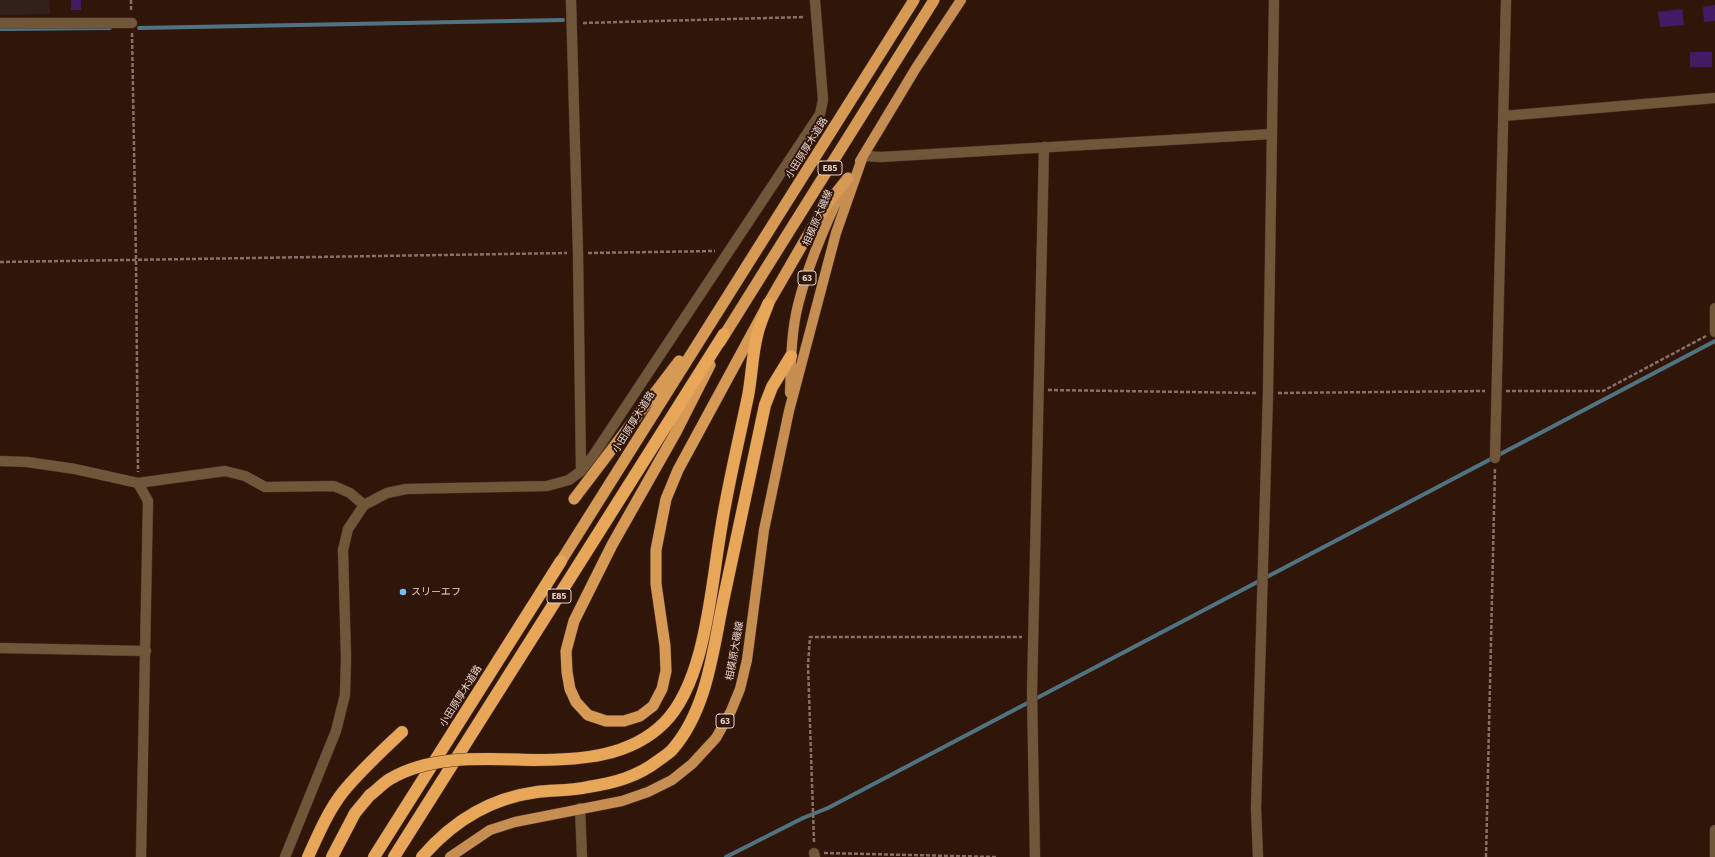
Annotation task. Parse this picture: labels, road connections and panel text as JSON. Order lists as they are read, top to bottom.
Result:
{
  "streets": {
    "highway": ["小田原厚木道路", "E85"],
    "main road": ["相模原大磯線", "63"]
  },
  "crossings": [
    ["相模原大磯線", "63"]
  ],
  "places": ["スリーエフ"]
}
